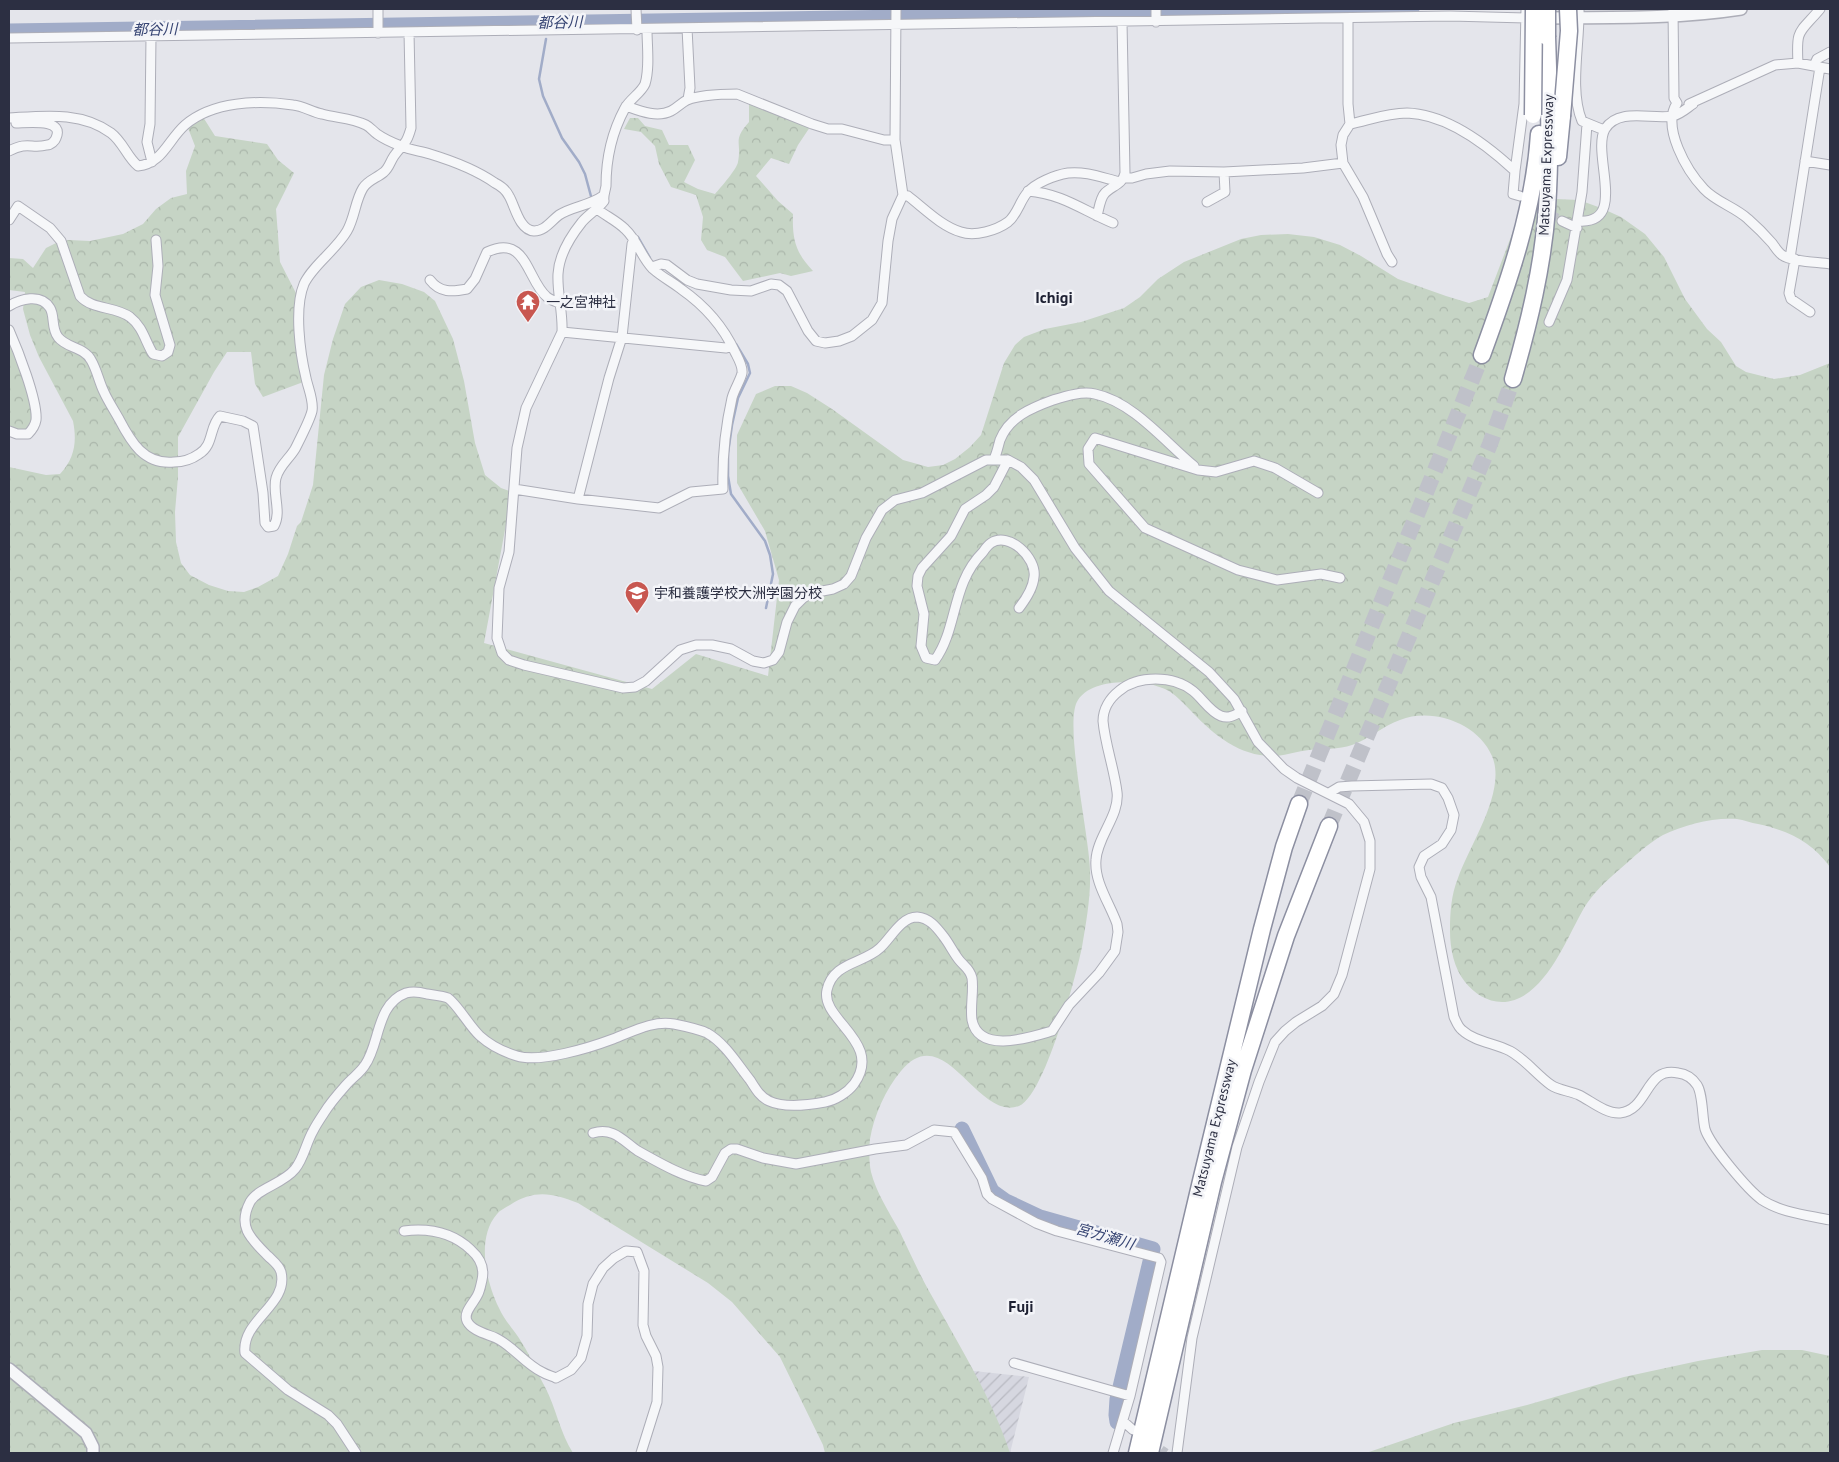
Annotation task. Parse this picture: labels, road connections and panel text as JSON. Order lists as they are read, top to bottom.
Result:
{
  "streets": {
    "highway": ["Matsuyama Expressway"]
  },
  "districts": ["Ichigi", "Fuji"],
  "water": ["都谷川", "宮ガ瀬川"],
  "places": {
    "temple": ["一之宮神社"],
    "school or university": ["宇和養護学校大洲学園分校"]
  }
}
